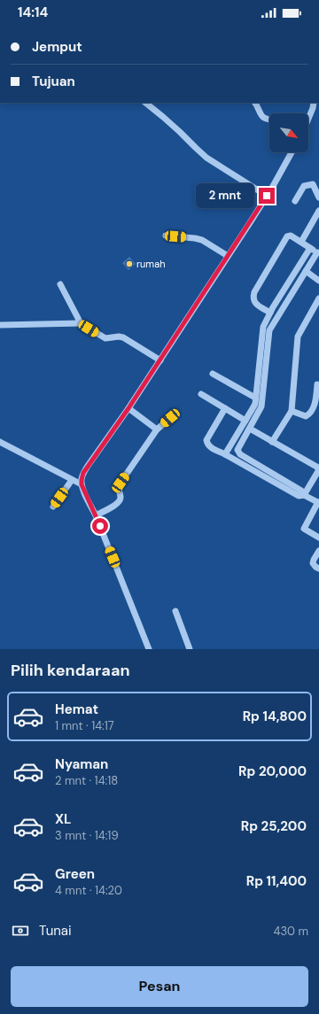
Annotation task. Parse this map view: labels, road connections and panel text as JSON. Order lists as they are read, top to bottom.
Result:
{
  "places": ["rumah"],
  "north": "bottom right",
  "page": {
    "status": "14:14",
    "banner": ["Jemput", "Tujuan"],
    "bubble": "2 mnt",
    "heading": "Pilih kendaraan",
    "list": [
      {
        "name": "Hemat",
        "note": "1 mnt · 14:17",
        "value": "Rp 14,800"
      },
      {
        "name": "Nyaman",
        "note": "2 mnt · 14:18",
        "value": "Rp 20,000"
      },
      {
        "name": "XL",
        "note": "3 mnt · 14:19",
        "value": "Rp 25,200"
      },
      {
        "name": "Green",
        "note": "4 mnt · 14:20",
        "value": "Rp 11,400"
      }
    ],
    "pay": ["Tunai", "430 m"],
    "buttons": "Pesan"
  }
}
